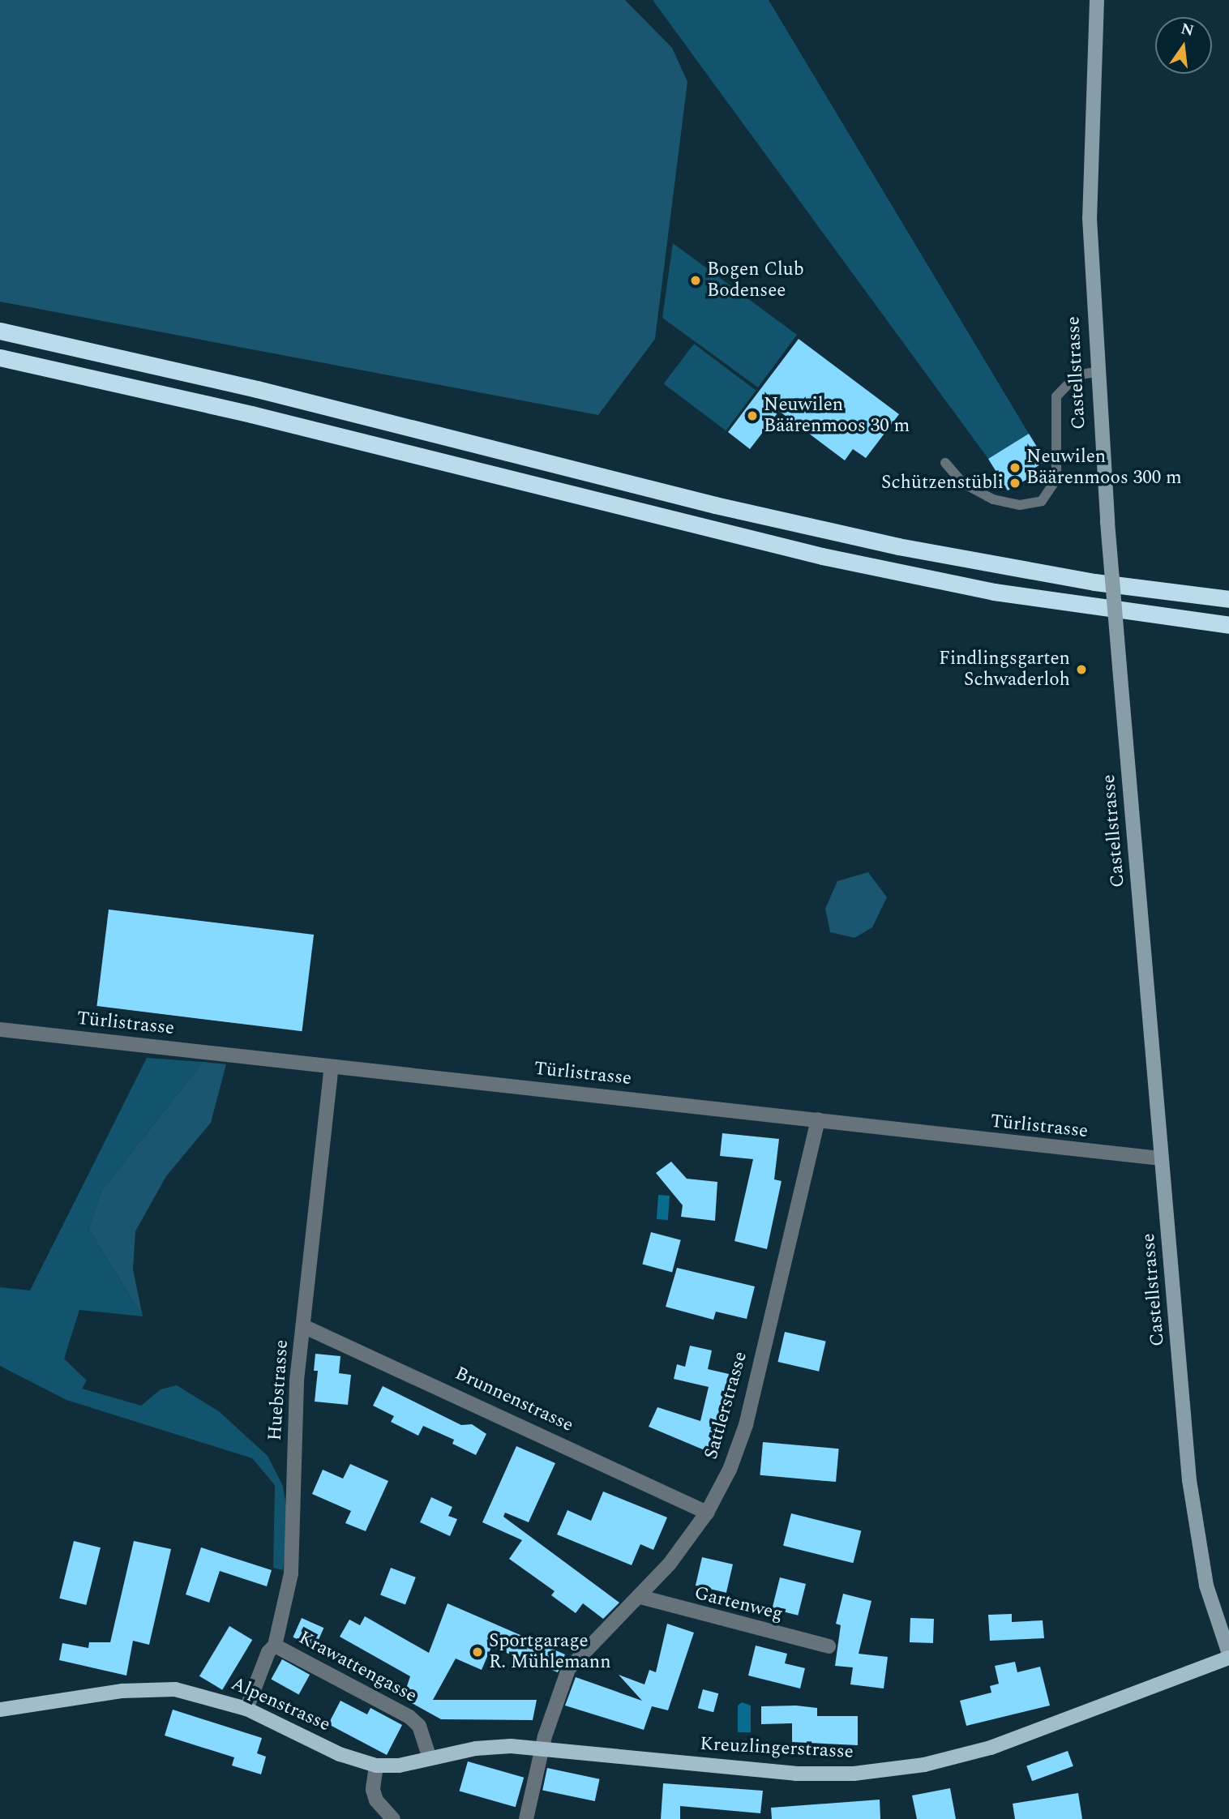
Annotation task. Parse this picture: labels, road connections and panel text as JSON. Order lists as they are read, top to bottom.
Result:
{
  "streets": {
    "main road": ["Alpenstrasse", "Kreuzlingerstrasse"],
    "street": [
      "Castellstrasse",
      "Türlistrasse",
      "Huebstrasse",
      "Brunnenstrasse",
      "Sattlerstrasse",
      "Gartenweg",
      "Krawattengasse"
    ]
  },
  "crossings": [
    ["Castellstrasse", "Türlistrasse"],
    ["Castellstrasse", "Kreuzlingerstrasse"],
    ["Türlistrasse", "Huebstrasse"],
    ["Türlistrasse", "Sattlerstrasse"],
    ["Huebstrasse", "Brunnenstrasse"],
    ["Huebstrasse", "Krawattengasse"],
    ["Huebstrasse", "Alpenstrasse"],
    ["Brunnenstrasse", "Sattlerstrasse"],
    ["Sattlerstrasse", "Gartenweg"],
    ["Sattlerstrasse", "Alpenstrasse"],
    ["Sattlerstrasse", "Kreuzlingerstrasse"],
    ["Krawattengasse", "Alpenstrasse"],
    ["Alpenstrasse", "Kreuzlingerstrasse"]
  ],
  "places": [
    "Bogen Club Bodensee",
    "Neuwilen Bäärenmoos 30 m",
    "Neuwilen Bäärenmoos 300 m",
    "Schützenstübli",
    "Findlingsgarten Schwaderloh",
    "Sportgarage R. Mühlemann"
  ],
  "north": "top"
}
